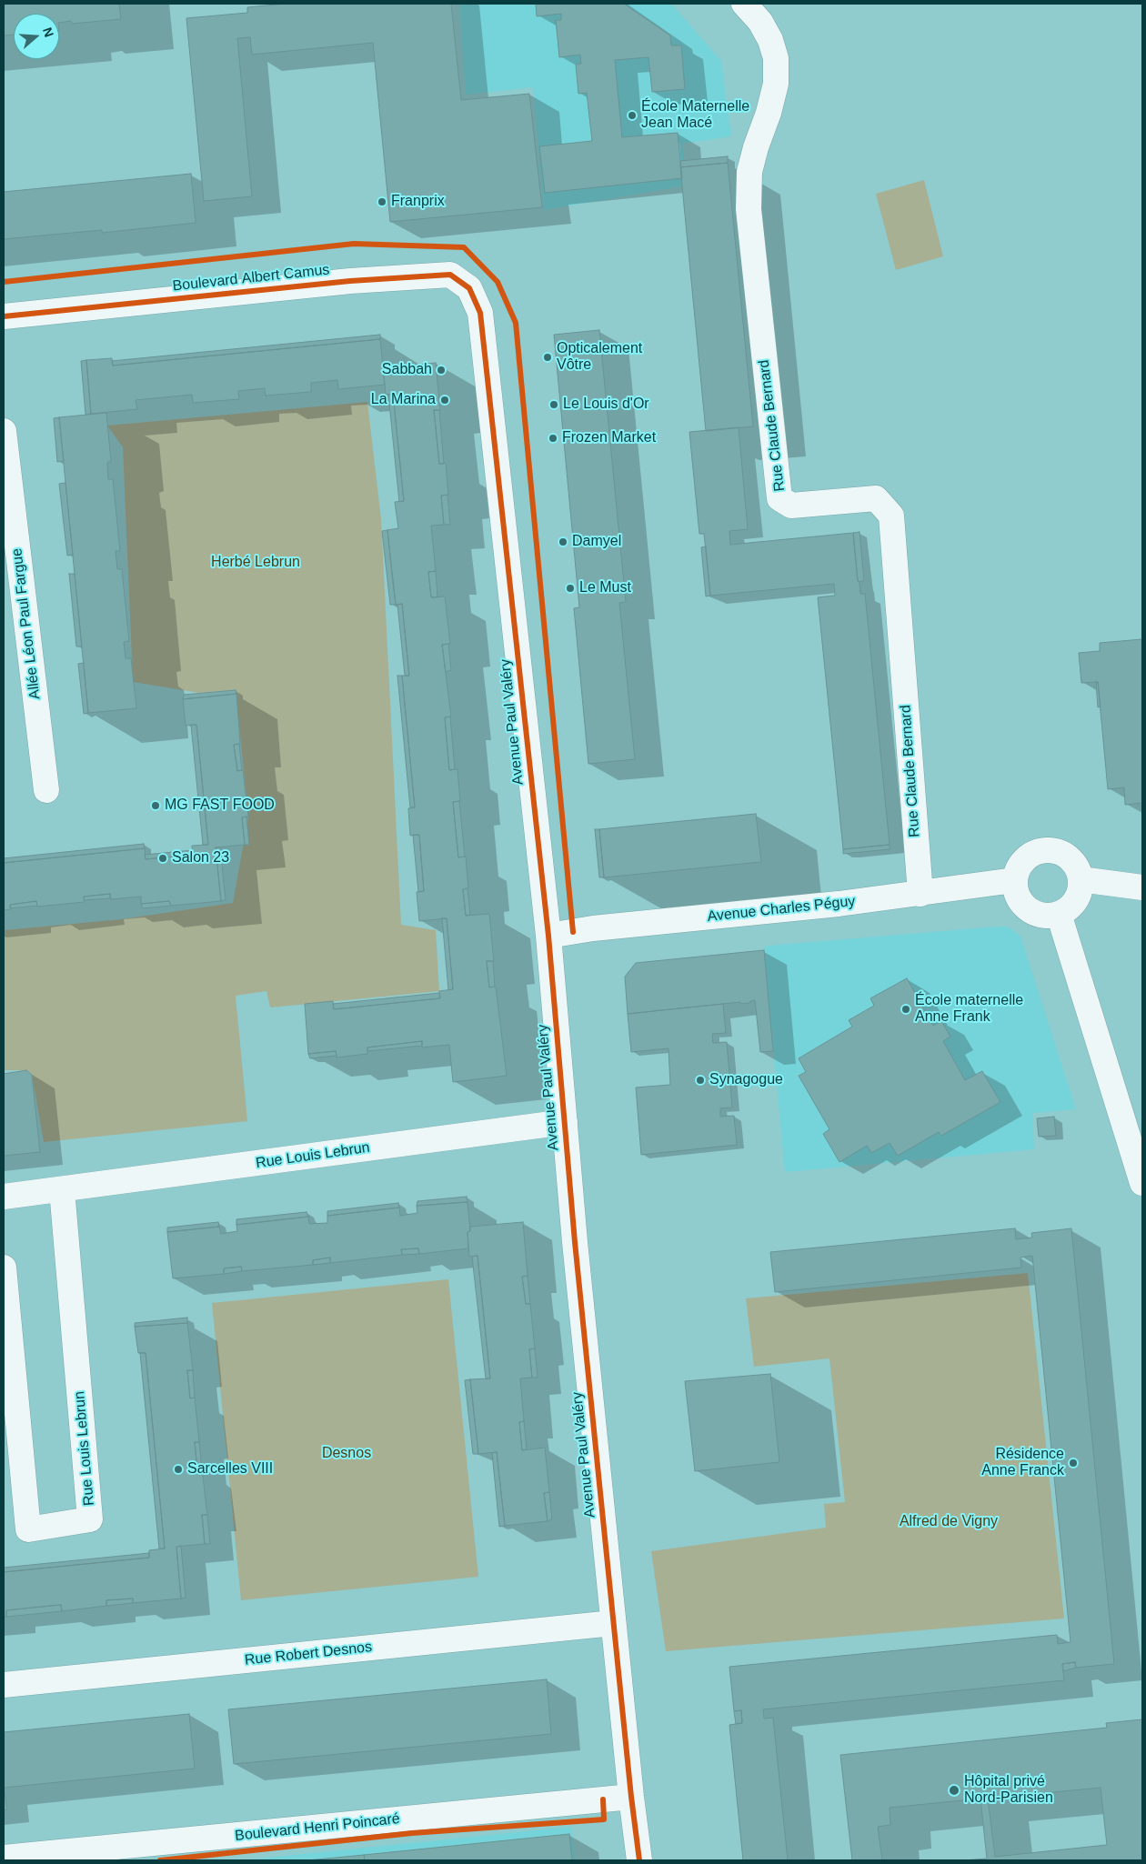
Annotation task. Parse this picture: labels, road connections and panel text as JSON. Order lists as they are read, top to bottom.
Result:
{
  "streets": {
    "street": [
      "Boulevard Albert Camus",
      "Rue Claude Bernard",
      "Allée Léon Paul Fargue",
      "Avenue Paul Valéry",
      "Avenue Charles Péguy",
      "Rue Louis Lebrun",
      "Rue Robert Desnos",
      "Boulevard Henri Poincaré"
    ]
  },
  "crossings": [
    ["Boulevard Albert Camus", "Avenue Paul Valéry"],
    ["Rue Claude Bernard", "Avenue Charles Péguy"],
    ["Avenue Paul Valéry", "Avenue Charles Péguy"],
    ["Avenue Paul Valéry", "Rue Louis Lebrun"],
    ["Avenue Paul Valéry", "Rue Robert Desnos"],
    ["Avenue Paul Valéry", "Boulevard Henri Poincaré"]
  ],
  "parks": ["Herbé Lebrun", "Desnos", "Alfred de Vigny"],
  "places": [
    "École Maternelle Jean Macé",
    "Franprix",
    "Opticalement Vôtre",
    "Sabbah",
    "La Marina",
    "Le Louis d'Or",
    "Frozen Market",
    "Damyel",
    "Le Must",
    "MG FAST FOOD",
    "Salon 23",
    "École maternelle Anne Frank",
    "Synagogue",
    "Résidence Anne Franck",
    "Sarcelles VIII",
    "Hôpital privé Nord-Parisien"
  ],
  "north": "right"
}
